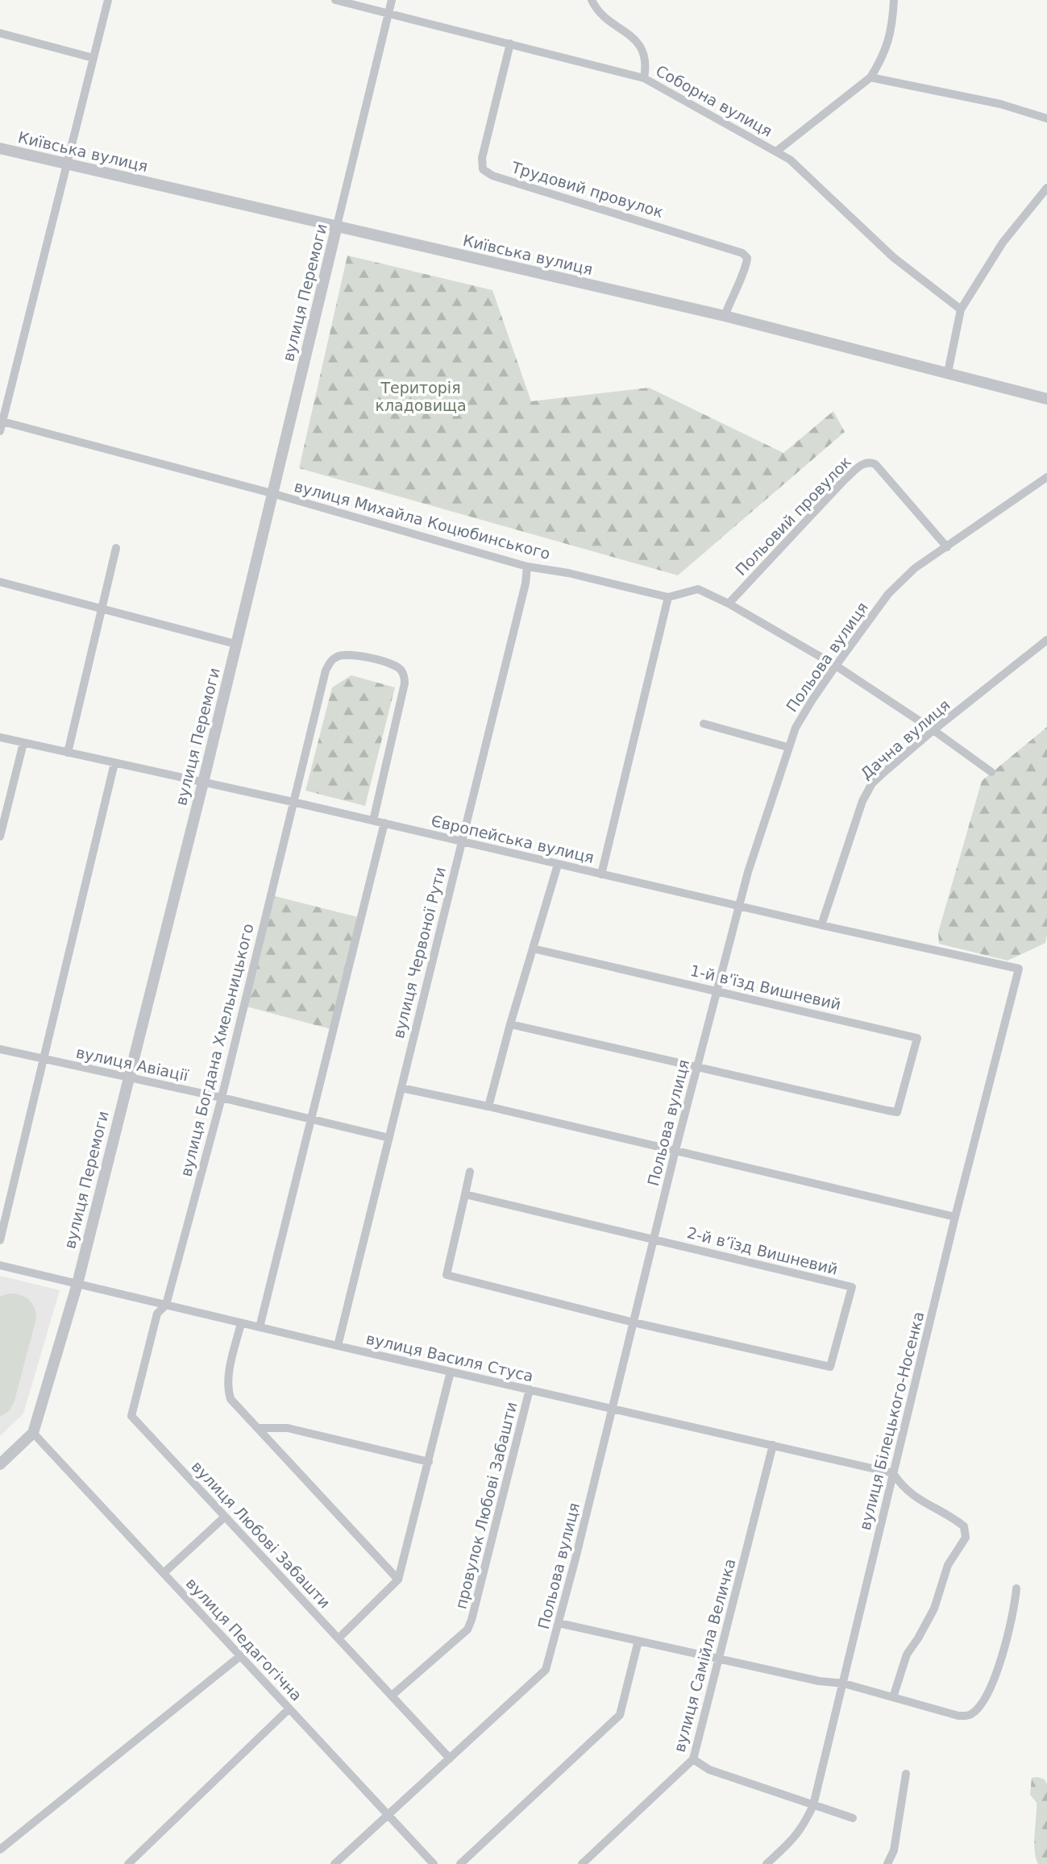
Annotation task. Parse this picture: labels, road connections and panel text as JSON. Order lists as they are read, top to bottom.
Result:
{
  "streets": {
    "street": [
      "Соборна вулиця",
      "Київська вулиця",
      "Трудовий провулок",
      "вулиця Перемоги",
      "Польовий провулок",
      "вулиця Михайла Коцюбинського",
      "Польова вулиця",
      "Дачна вулиця",
      "Європейська вулиця",
      "вулиця Червоної Рути",
      "1-й в'їзд Вишневий",
      "вулиця Богдана Хмельницького",
      "вулиця Авіації",
      "2-й вʼїзд Вишневий",
      "вулиця Василя Стуса",
      "вулиця Білецького-Носенка",
      "провулок Любові Забашти",
      "вулиця Любові Забашти",
      "вулиця Педагогічна",
      "вулиця Самійла Величка"
    ]
  },
  "crossings": [
    ["Соборна вулиця", "Трудовий провулок"],
    ["Соборна вулиця", "вулиця Перемоги"],
    ["Київська вулиця", "Трудовий провулок"],
    ["Київська вулиця", "вулиця Перемоги"],
    ["вулиця Перемоги", "вулиця Михайла Коцюбинського"],
    ["вулиця Перемоги", "Європейська вулиця"],
    ["вулиця Перемоги", "вулиця Авіації"],
    ["вулиця Перемоги", "вулиця Василя Стуса"],
    ["вулиця Перемоги", "вулиця Педагогічна"],
    ["Польовий провулок", "вулиця Михайла Коцюбинського"],
    ["Польовий провулок", "Польова вулиця"],
    ["вулиця Михайла Коцюбинського", "Польова вулиця"],
    ["вулиця Михайла Коцюбинського", "Дачна вулиця"],
    ["вулиця Михайла Коцюбинського", "вулиця Червоної Рути"],
    ["Польова вулиця", "Європейська вулиця"],
    ["Польова вулиця", "1-й в'їзд Вишневий"],
    ["Польова вулиця", "2-й вʼїзд Вишневий"],
    ["Польова вулиця", "вулиця Василя Стуса"],
    ["Польова вулиця", "вулиця Любові Забашти"],
    ["Польова вулиця", "вулиця Педагогічна"],
    ["Дачна вулиця", "Європейська вулиця"],
    ["Європейська вулиця", "вулиця Червоної Рути"],
    ["Європейська вулиця", "вулиця Богдана Хмельницького"],
    ["Європейська вулиця", "вулиця Білецького-Носенка"],
    ["вулиця Червоної Рути", "вулиця Авіації"],
    ["вулиця Червоної Рути", "вулиця Василя Стуса"],
    ["вулиця Богдана Хмельницького", "вулиця Авіації"],
    ["вулиця Богдана Хмельницького", "вулиця Василя Стуса"],
    ["вулиця Богдана Хмельницького", "вулиця Любові Забашти"],
    ["вулиця Василя Стуса", "вулиця Білецького-Носенка"],
    ["вулиця Василя Стуса", "провулок Любові Забашти"],
    ["вулиця Василя Стуса", "вулиця Любові Забашти"],
    ["вулиця Василя Стуса", "вулиця Самійла Величка"],
    ["провулок Любові Забашти", "вулиця Любові Забашти"]
  ],
  "parks": ["Територія кладовища"]
}
